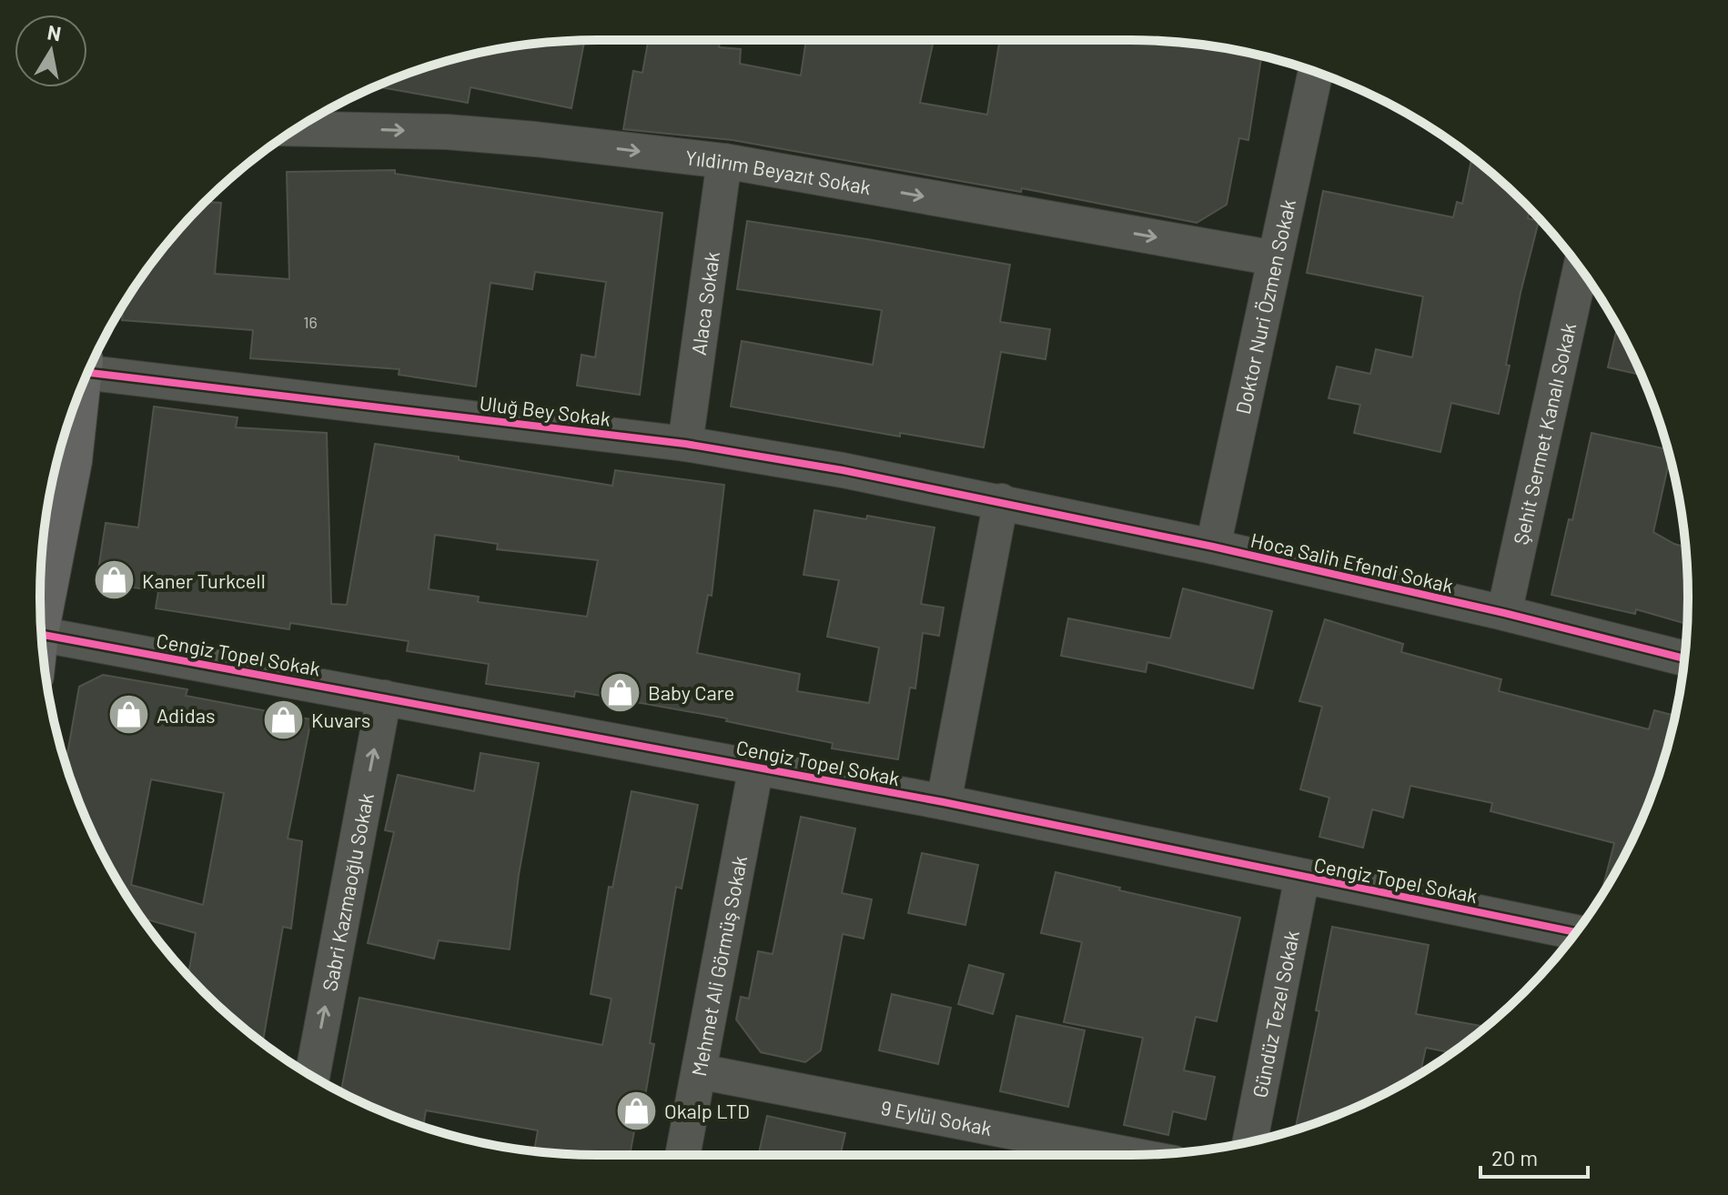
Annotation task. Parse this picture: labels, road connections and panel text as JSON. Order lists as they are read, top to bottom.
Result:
{
  "streets": {
    "street": [
      "Yıldirım Beyazıt Sokak",
      "Alaca Sokak",
      "Doktor Nuri Özmen Sokak",
      "Uluğ Bey Sokak",
      "Şehit Sermet Kanalı Sokak",
      "Hoca Salih Efendi Sokak",
      "Cengiz Topel Sokak",
      "Sabri Kazmaoğlu Sokak",
      "Mehmet Ali Görmüş Sokak",
      "Gündüz Tezel Sokak",
      "9 Eylül Sokak"
    ]
  },
  "crossings": [
    ["Yıldirım Beyazıt Sokak", "Alaca Sokak"],
    ["Yıldirım Beyazıt Sokak", "Doktor Nuri Özmen Sokak"],
    ["Alaca Sokak", "Uluğ Bey Sokak"],
    ["Doktor Nuri Özmen Sokak", "Hoca Salih Efendi Sokak"],
    ["Uluğ Bey Sokak", "Hoca Salih Efendi Sokak"],
    ["Şehit Sermet Kanalı Sokak", "Hoca Salih Efendi Sokak"],
    ["Cengiz Topel Sokak", "Sabri Kazmaoğlu Sokak"],
    ["Cengiz Topel Sokak", "Mehmet Ali Görmüş Sokak"],
    ["Cengiz Topel Sokak", "Gündüz Tezel Sokak"],
    ["Mehmet Ali Görmüş Sokak", "9 Eylül Sokak"]
  ],
  "one_way": ["Yıldirım Beyazıt Sokak", "Sabri Kazmaoğlu Sokak"],
  "places": {
    "shop": [
      "Kaner Turkcell",
      "Baby Care",
      "Adidas",
      "Kuvars",
      "Okalp LTD"
    ]
  },
  "house_numbers": ["16"],
  "scale_bar": "20 m",
  "north": "top"
}
